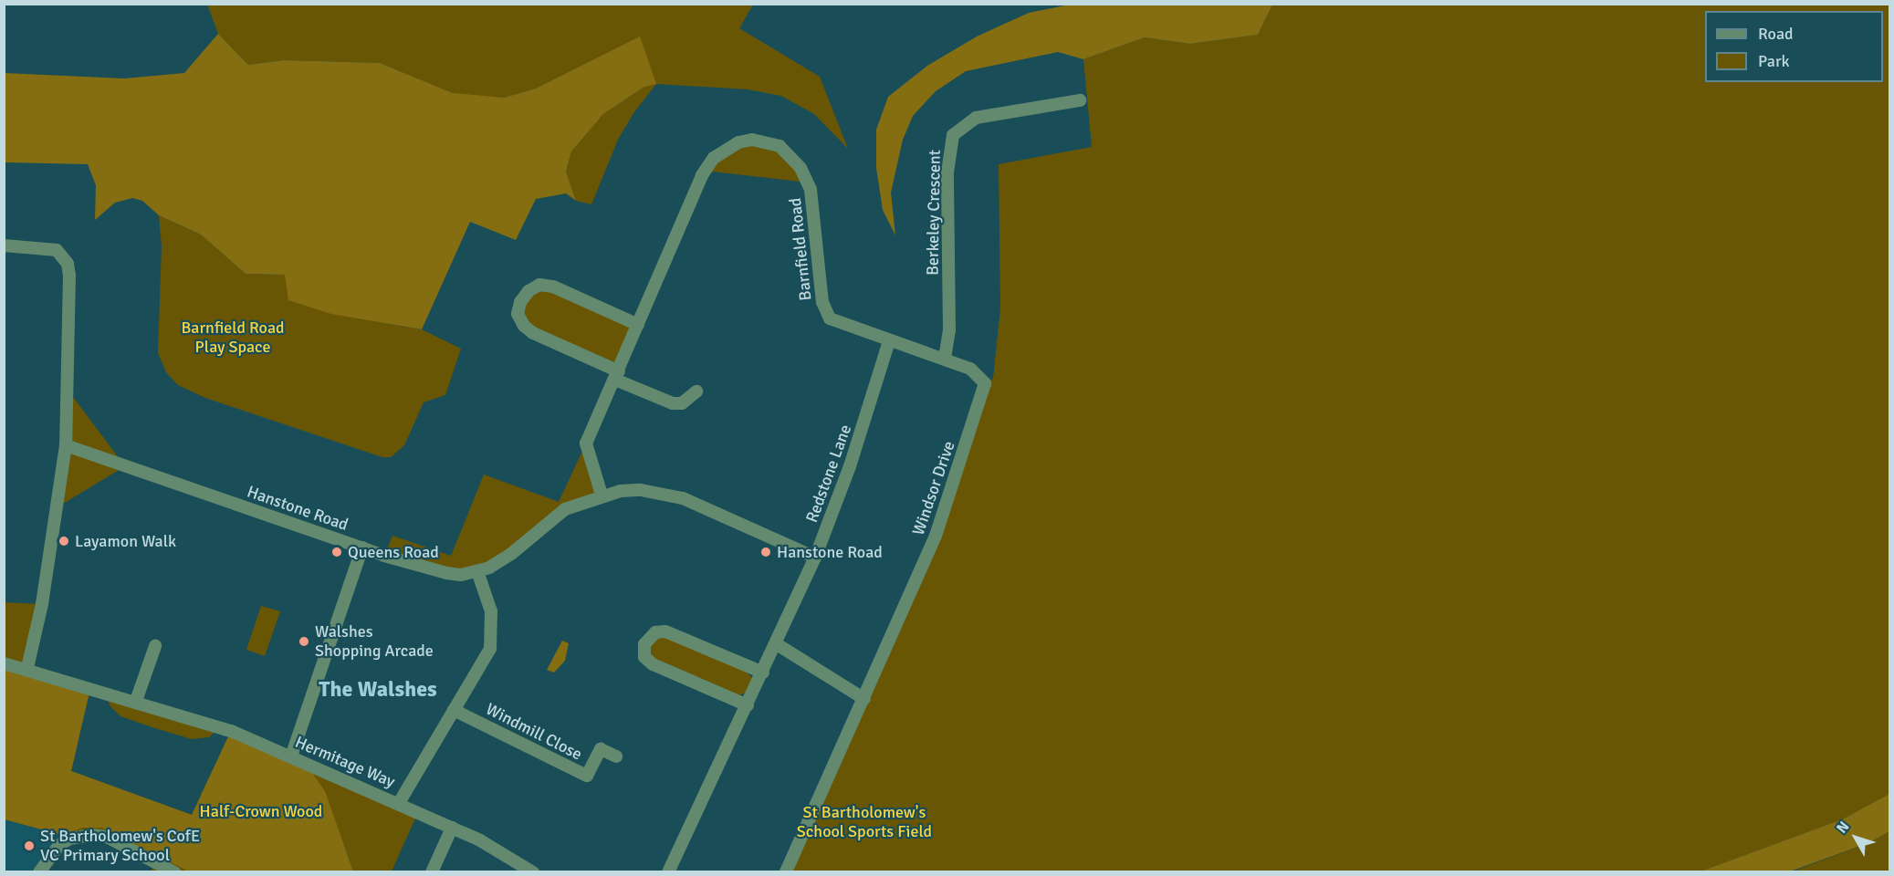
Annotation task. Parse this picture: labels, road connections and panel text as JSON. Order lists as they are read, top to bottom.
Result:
{
  "streets": {
    "street": [
      "Berkeley Crescent",
      "Barnfield Road",
      "Redstone Lane",
      "Windsor Drive",
      "Hanstone Road",
      "Windmill Close",
      "Hermitage Way"
    ]
  },
  "crossings": [
    ["Berkeley Crescent", "Windsor Drive"],
    ["Barnfield Road", "Redstone Lane"],
    ["Barnfield Road", "Windsor Drive"],
    ["Barnfield Road", "Hanstone Road"],
    ["Redstone Lane", "Windsor Drive"],
    ["Redstone Lane", "Hanstone Road"]
  ],
  "districts": ["The Walshes"],
  "parks": ["Barnfield Road Play Space", "Half-Crown Wood", "St Bartholomew's School Sports Field"],
  "places": [
    "Layamon Walk",
    "Queens Road",
    "Hanstone Road",
    "Walshes Shopping Arcade",
    "St Bartholomew's CofE VC Primary School"
  ],
  "legend": ["Road", "Park"],
  "north": "top left"
}
